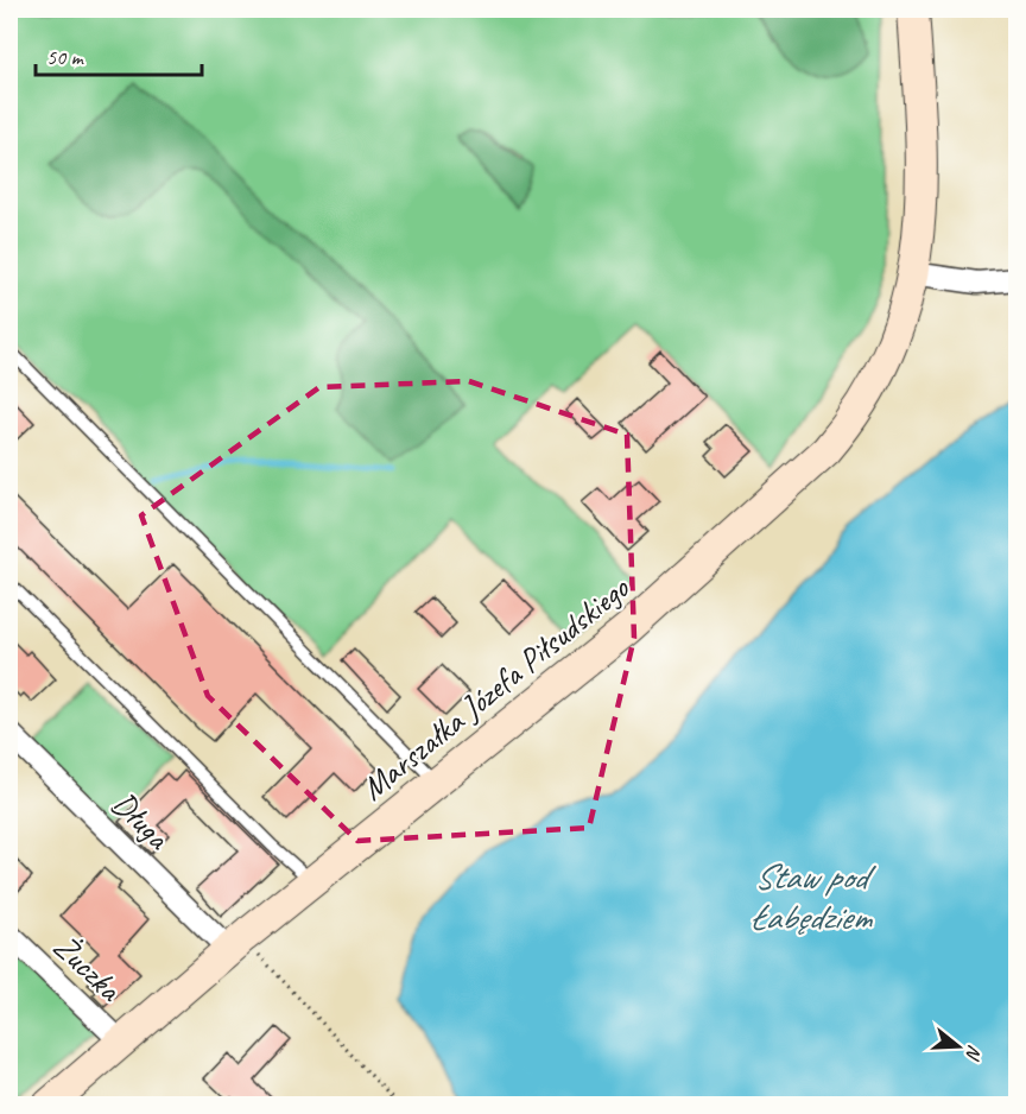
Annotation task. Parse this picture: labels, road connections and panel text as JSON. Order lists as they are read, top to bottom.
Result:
{
  "streets": {
    "street": ["Marszałka Józefa Piłsudskiego", "Długa", "Żuczka"]
  },
  "crossings": [
    ["Marszałka Józefa Piłsudskiego", "Długa"],
    ["Marszałka Józefa Piłsudskiego", "Żuczka"]
  ],
  "water": ["Staw pod Łabędziem"],
  "scale_bar": "50 m",
  "north": "right"
}
